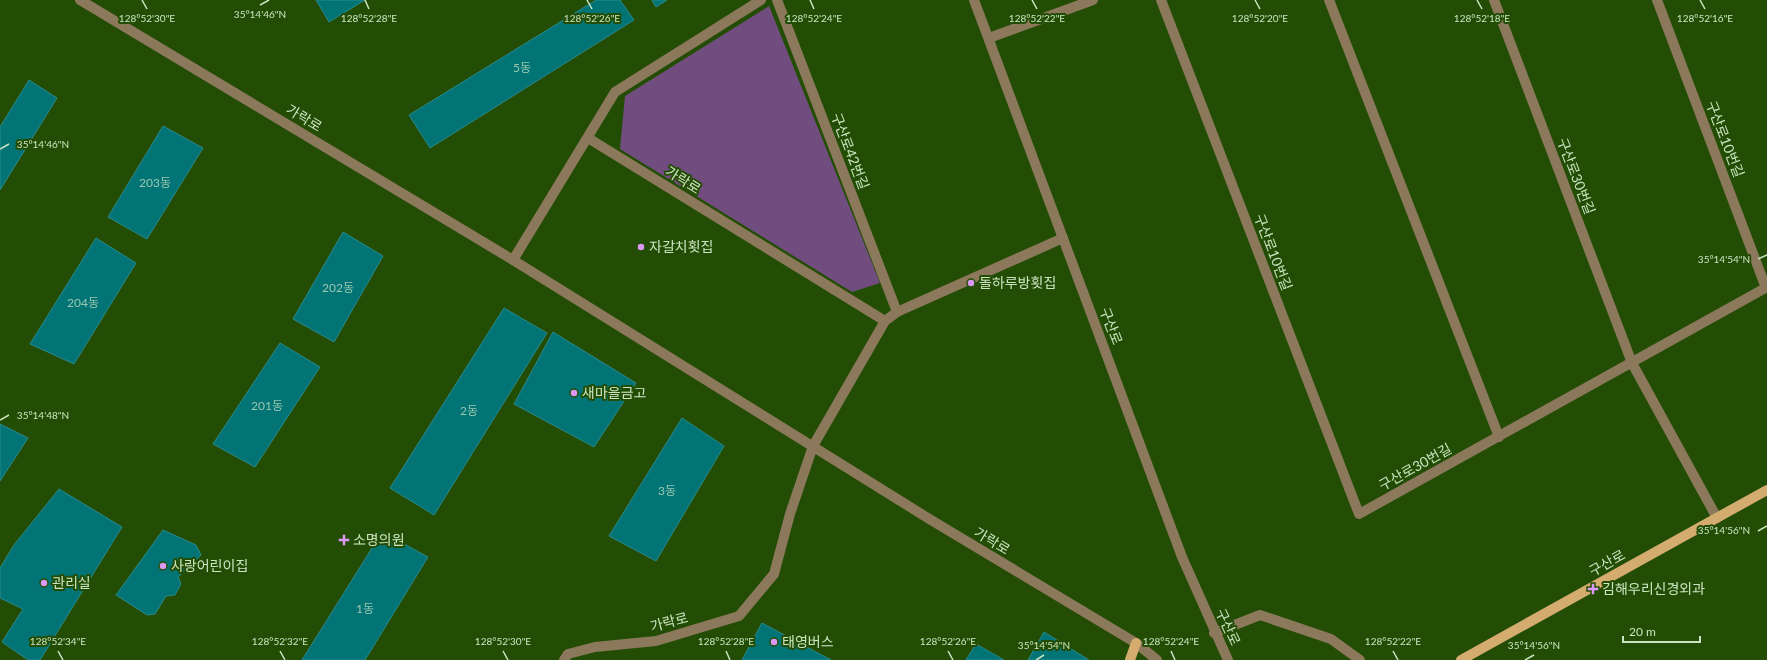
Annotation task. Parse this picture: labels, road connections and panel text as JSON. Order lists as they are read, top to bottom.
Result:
{
  "streets": {
    "main road": ["구산로"],
    "street": [
      "가락로",
      "구산로10번길",
      "구산로42번길",
      "구산로30번길"
    ]
  },
  "crossings": [
    ["구산로10번길", "구산로30번길"],
    ["구산로30번길", "구산로"]
  ],
  "places": {
    "other": [
      "자갈치횟집",
      "돌하루방횟집",
      "새마을금고",
      "사랑어린이집",
      "관리실",
      "태영버스"
    ],
    "health": ["소명의원", "김해우리신경외과"]
  },
  "house_numbers": [
    "5동",
    "203동",
    "202동",
    "204동",
    "201동",
    "2동",
    "3동",
    "1동"
  ],
  "scale_bar": "20 m",
  "coordinates": [
    "35°14'46\"N",
    "128°52'30\"E",
    "128°52'28\"E",
    "128°52'26\"E",
    "128°52'24\"E",
    "128°52'22\"E",
    "128°52'20\"E",
    "128°52'18\"E",
    "128°52'16\"E",
    "35°14'54\"N",
    "35°14'48\"N",
    "35°14'56\"N",
    "128°52'34\"E",
    "128°52'32\"E"
  ]
}
